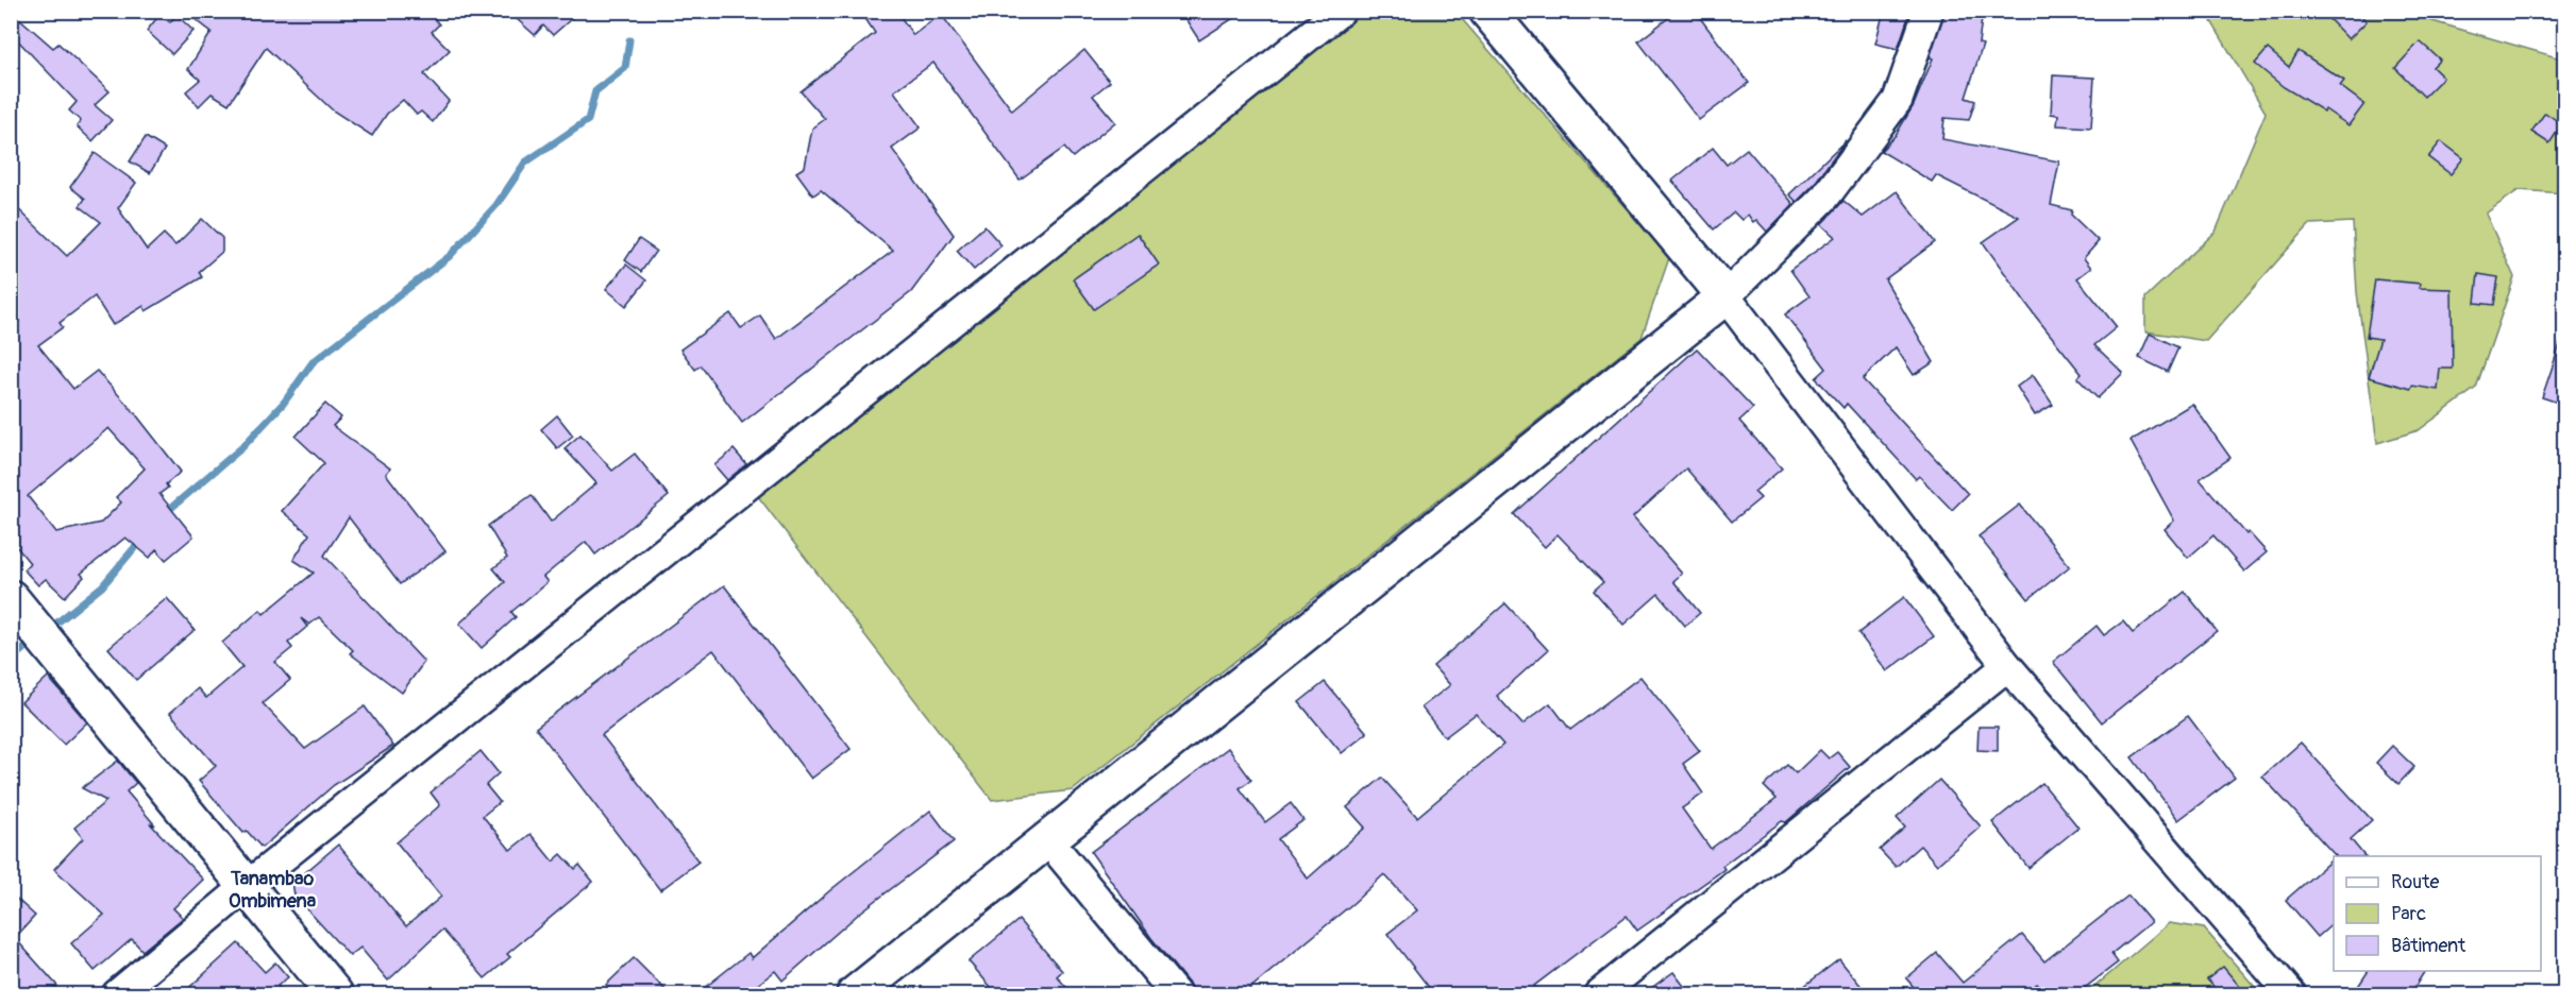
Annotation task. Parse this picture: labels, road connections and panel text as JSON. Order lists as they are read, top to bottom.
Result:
{
  "districts": ["Tanambao Ombimena"],
  "legend": ["Route", "Parc", "Bâtiment"]
}
